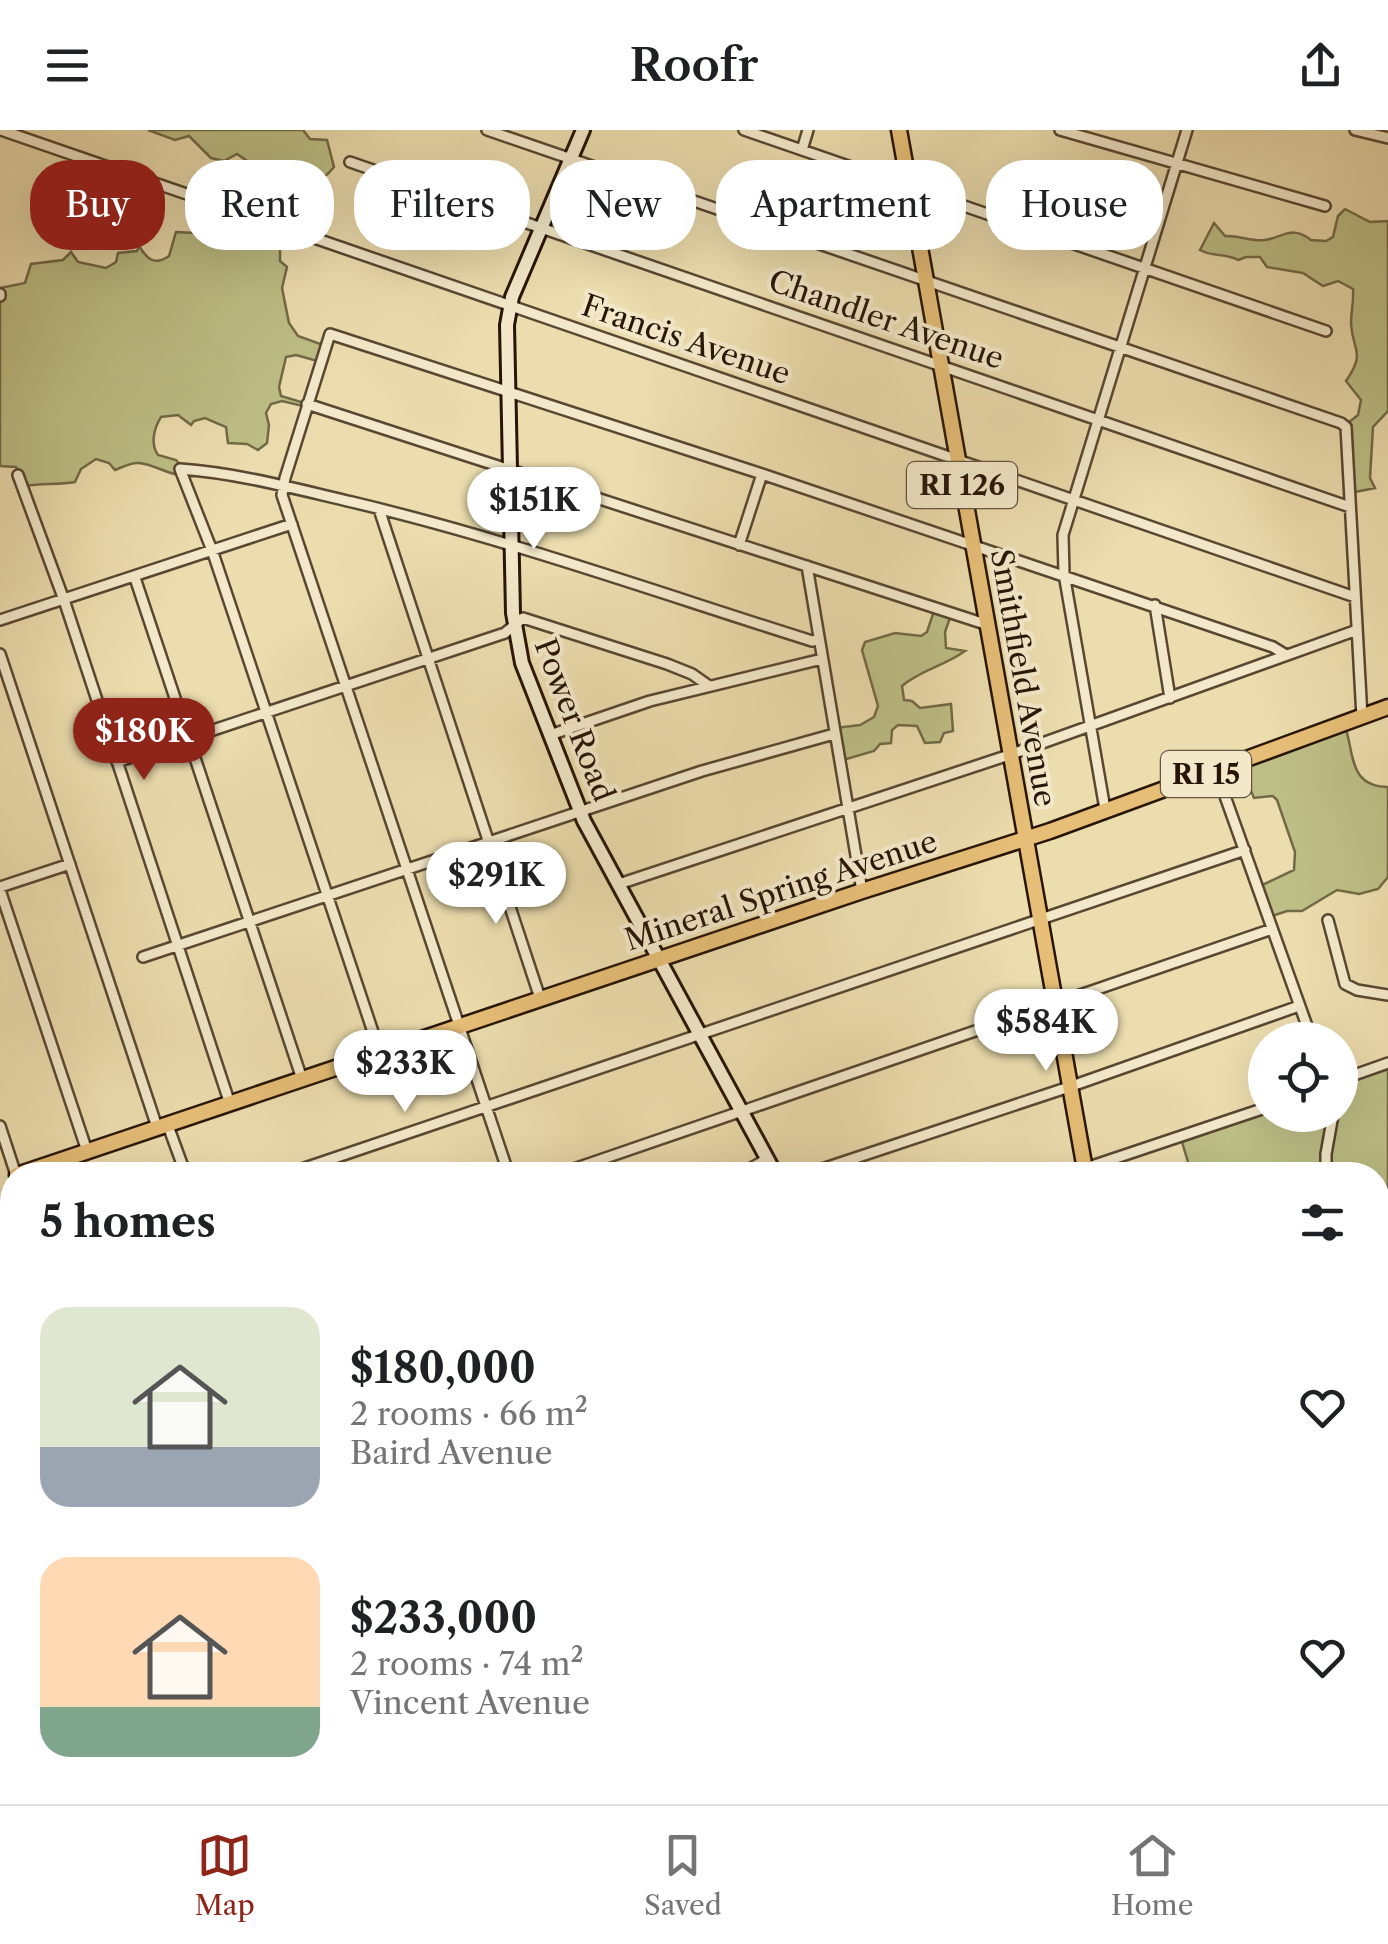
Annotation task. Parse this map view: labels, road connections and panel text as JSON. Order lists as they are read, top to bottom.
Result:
{
  "streets": {
    "main road": [
      "RI 126",
      "Smithfield Avenue",
      "Power Road",
      "RI 15",
      "Mineral Spring Avenue"
    ],
    "street": ["Chandler Avenue", "Francis Avenue"]
  },
  "crossings": [
    ["Chandler Avenue", "Smithfield Avenue"],
    ["Chandler Avenue", "Power Road"],
    ["Francis Avenue", "Smithfield Avenue"],
    ["Francis Avenue", "Power Road"],
    ["Smithfield Avenue", "Mineral Spring Avenue"],
    ["Power Road", "Mineral Spring Avenue"]
  ],
  "page": {
    "header": "Roofr",
    "chip": [
      "Buy",
      "Rent",
      "Filters",
      "New",
      "Apartment",
      "House"
    ],
    "price": [
      "$151K",
      "$180K",
      "$291K",
      "$584K",
      "$233K"
    ],
    "heading": "5 homes",
    "list": [
      {
        "name": "$180,000",
        "note": "2 rooms · 66 m² · Baird Avenue"
      },
      {
        "name": "$233,000",
        "note": "2 rooms · 74 m² · Vincent Avenue"
      }
    ],
    "tabs": ["Map", "Saved", "Home"]
  }
}
